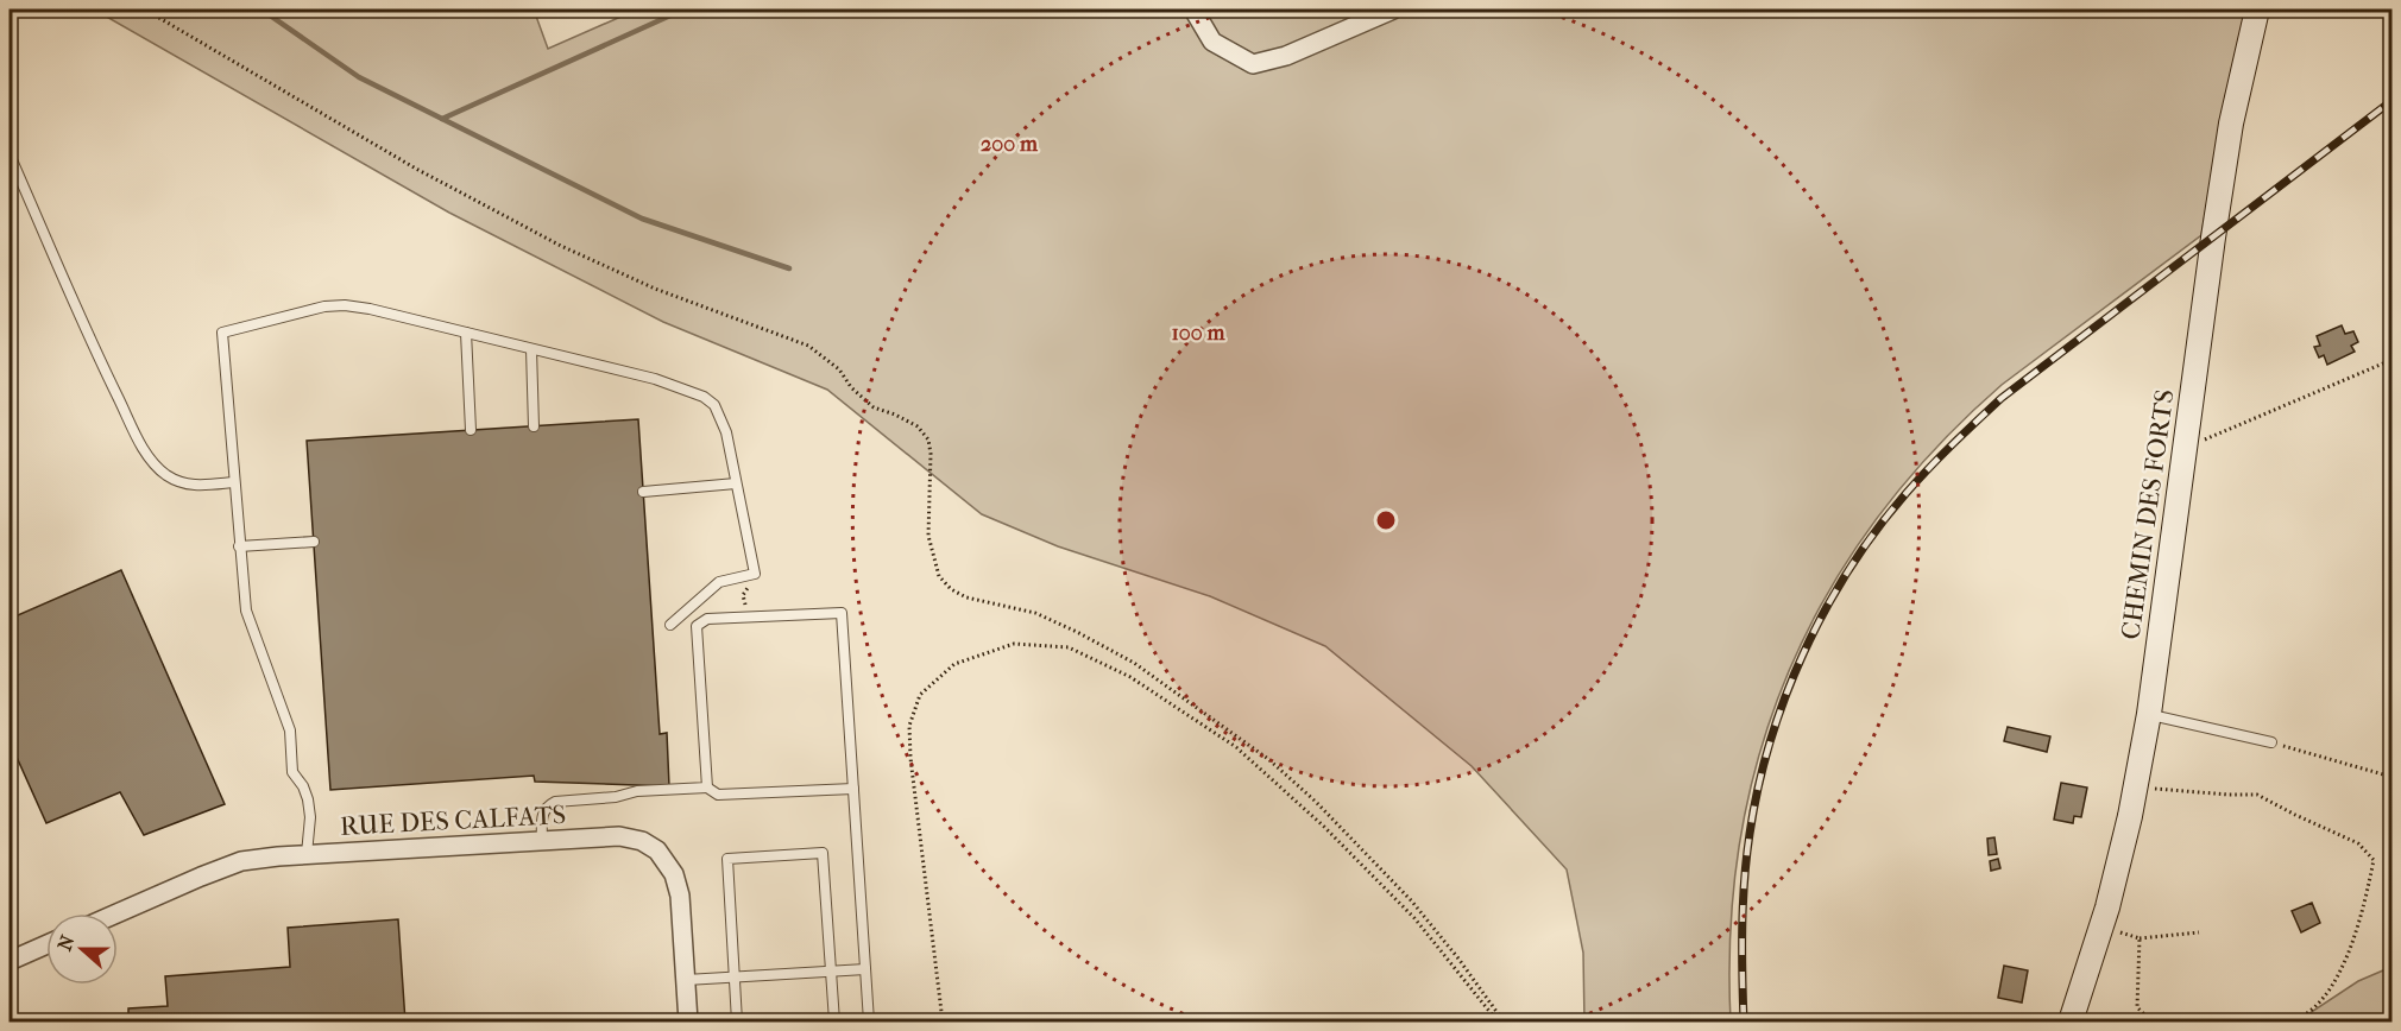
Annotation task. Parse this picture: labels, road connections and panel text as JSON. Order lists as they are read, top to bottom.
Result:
{
  "streets": {
    "street": ["CHEMIN DES FORTS", "RUE DES CALFATS"]
  },
  "north": "left",
  "rings": ["200 m", "100 m"]
}
